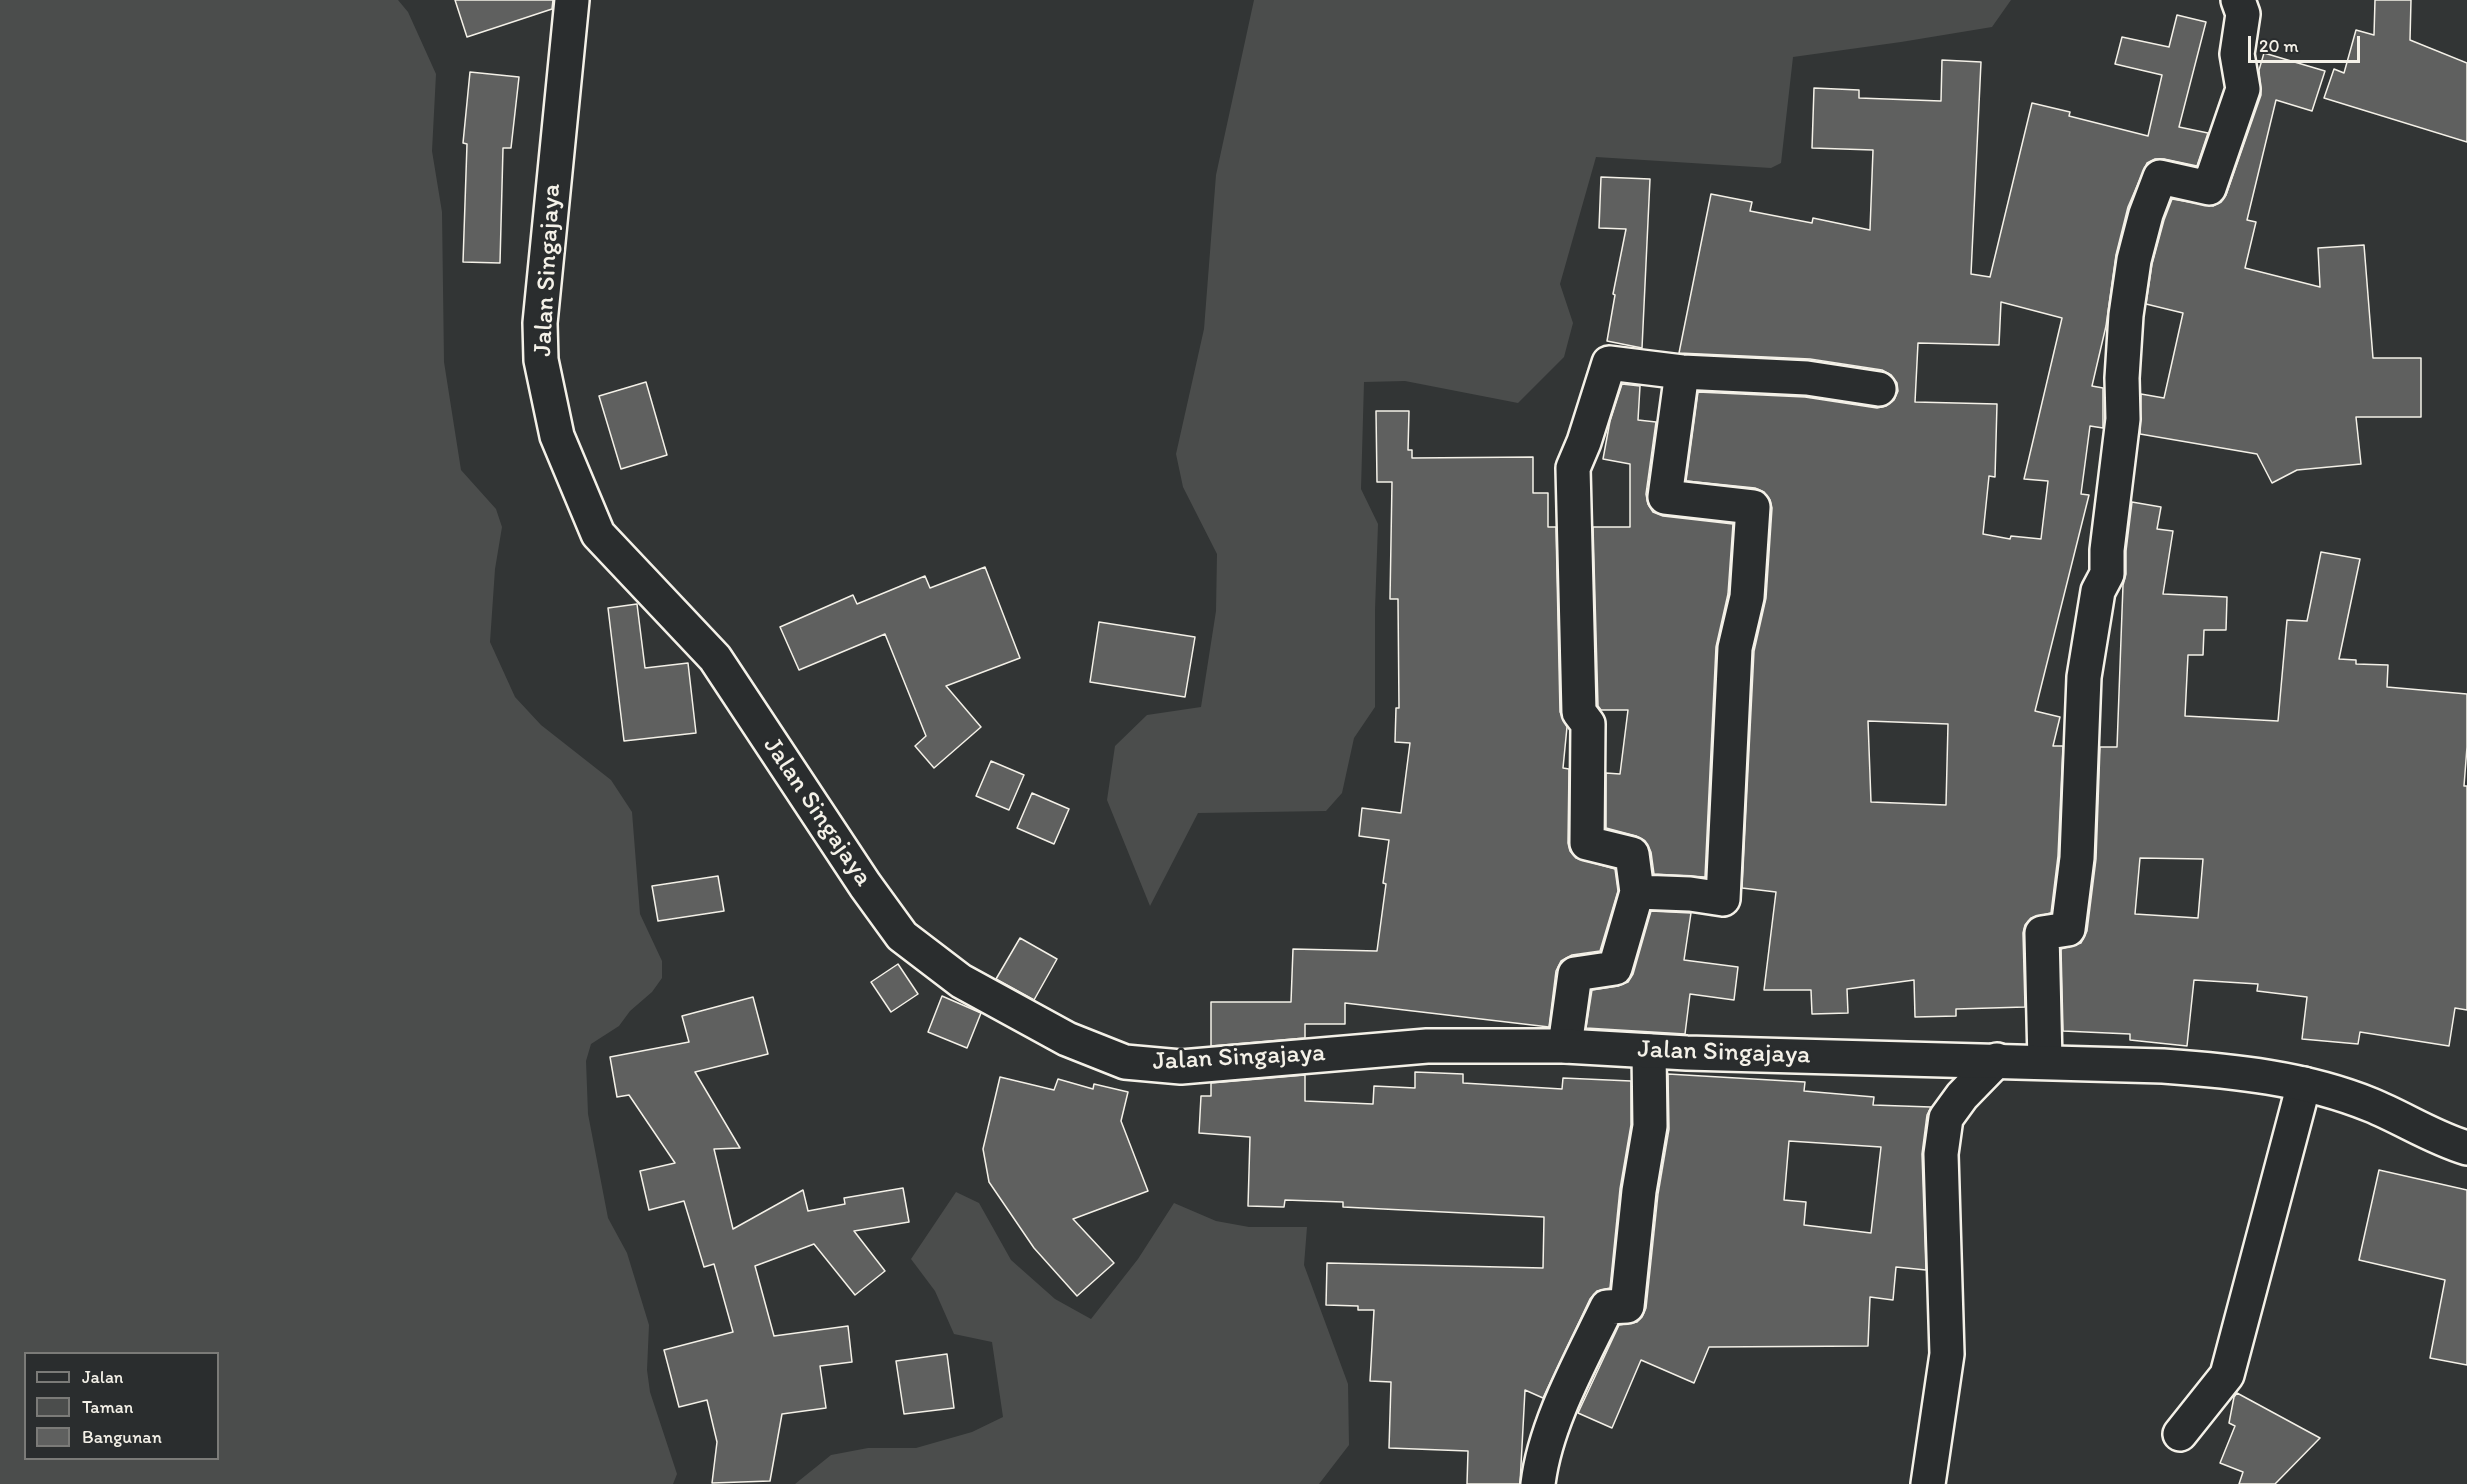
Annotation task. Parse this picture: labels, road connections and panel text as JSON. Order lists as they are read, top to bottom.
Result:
{
  "streets": {
    "street": ["Jalan Singajaya"]
  },
  "legend": ["Jalan", "Taman", "Bangunan"],
  "scale_bar": "20 m"
}
